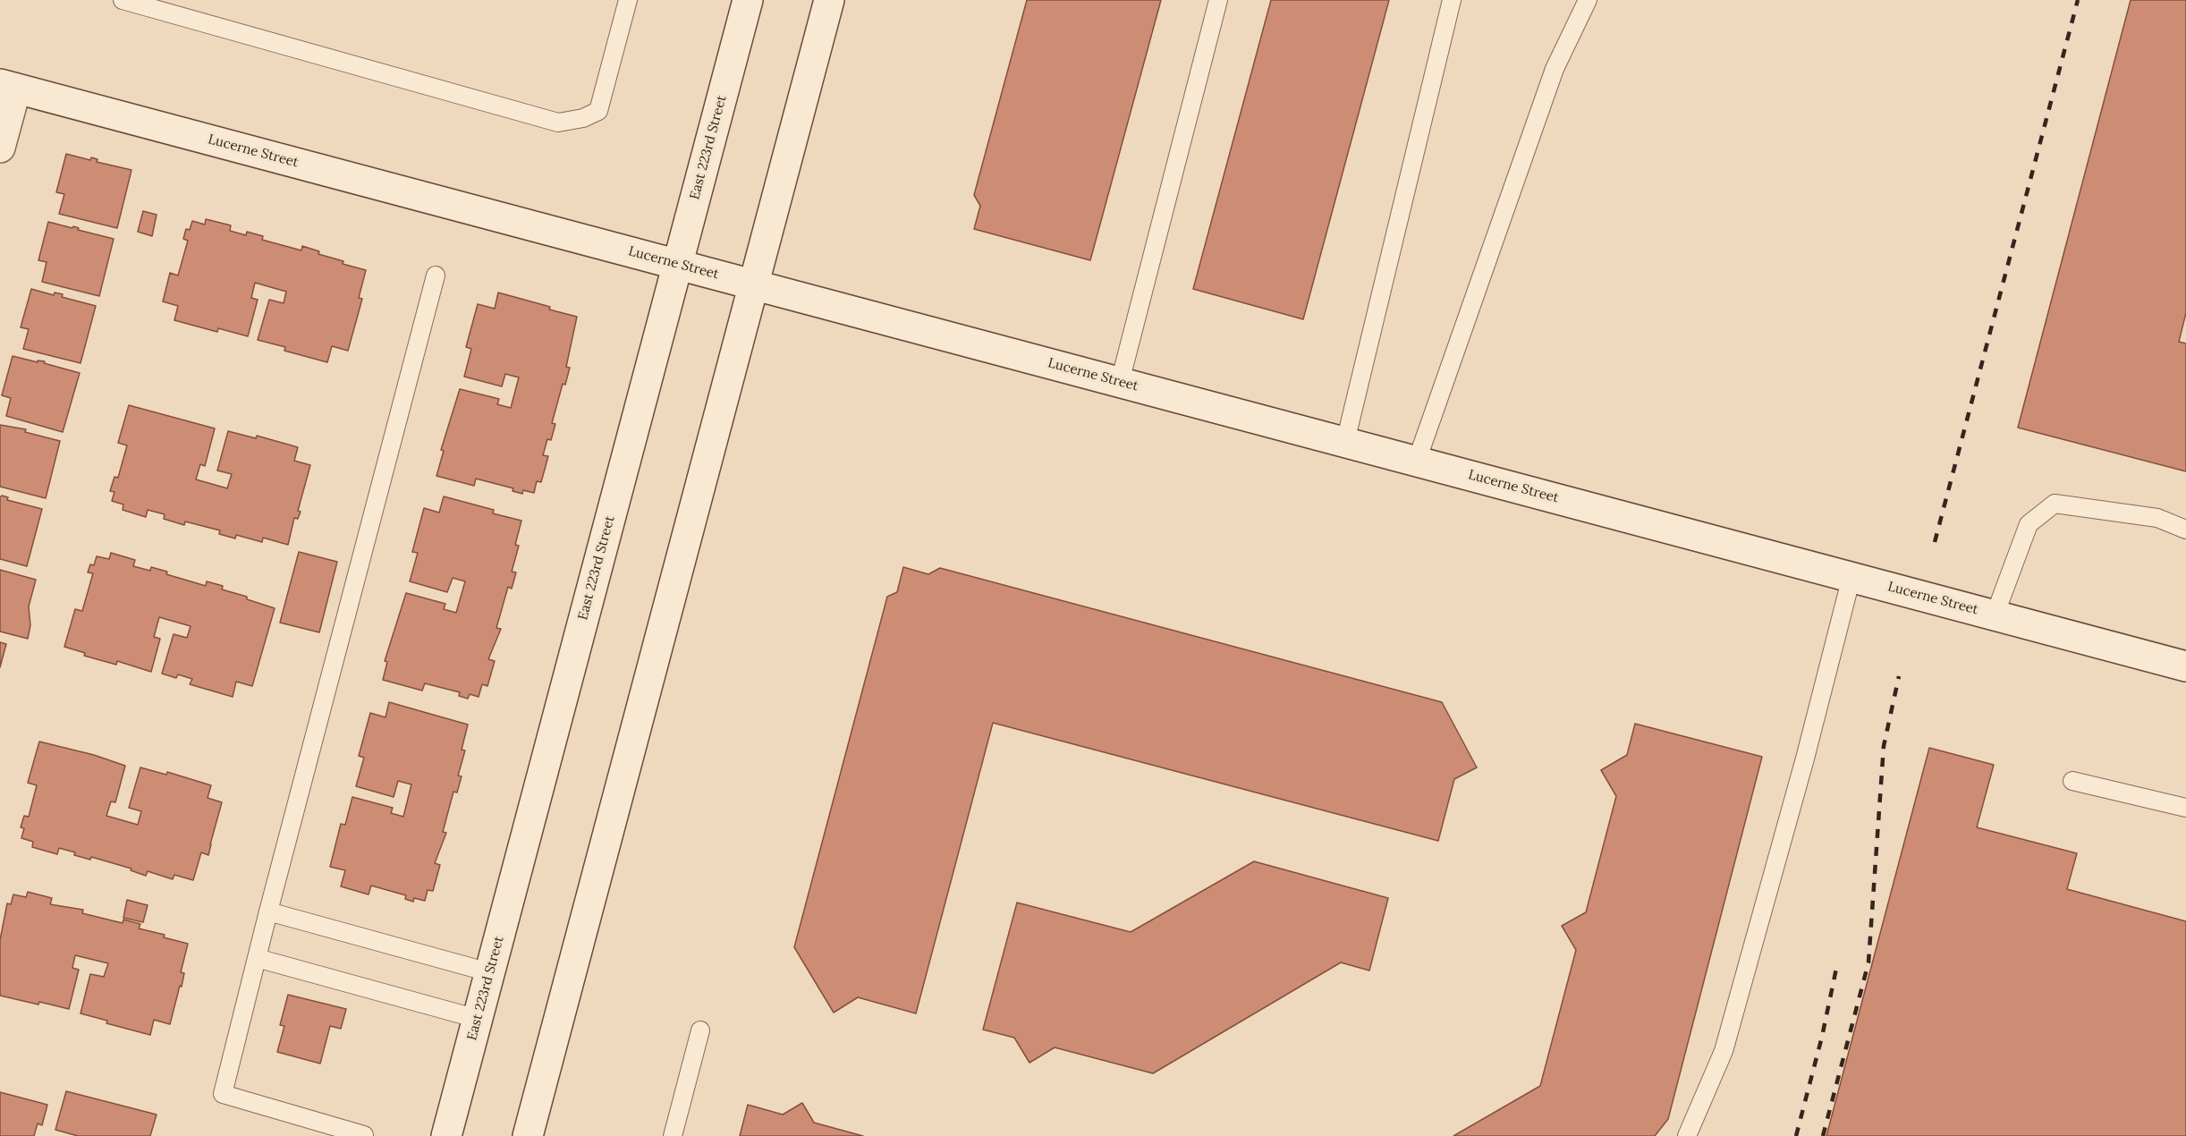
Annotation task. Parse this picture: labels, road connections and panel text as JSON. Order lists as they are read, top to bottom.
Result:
{
  "streets": {
    "main road": ["East 223rd Street", "Lucerne Street"]
  },
  "crossings": [
    ["East 223rd Street", "Lucerne Street"]
  ]
}
